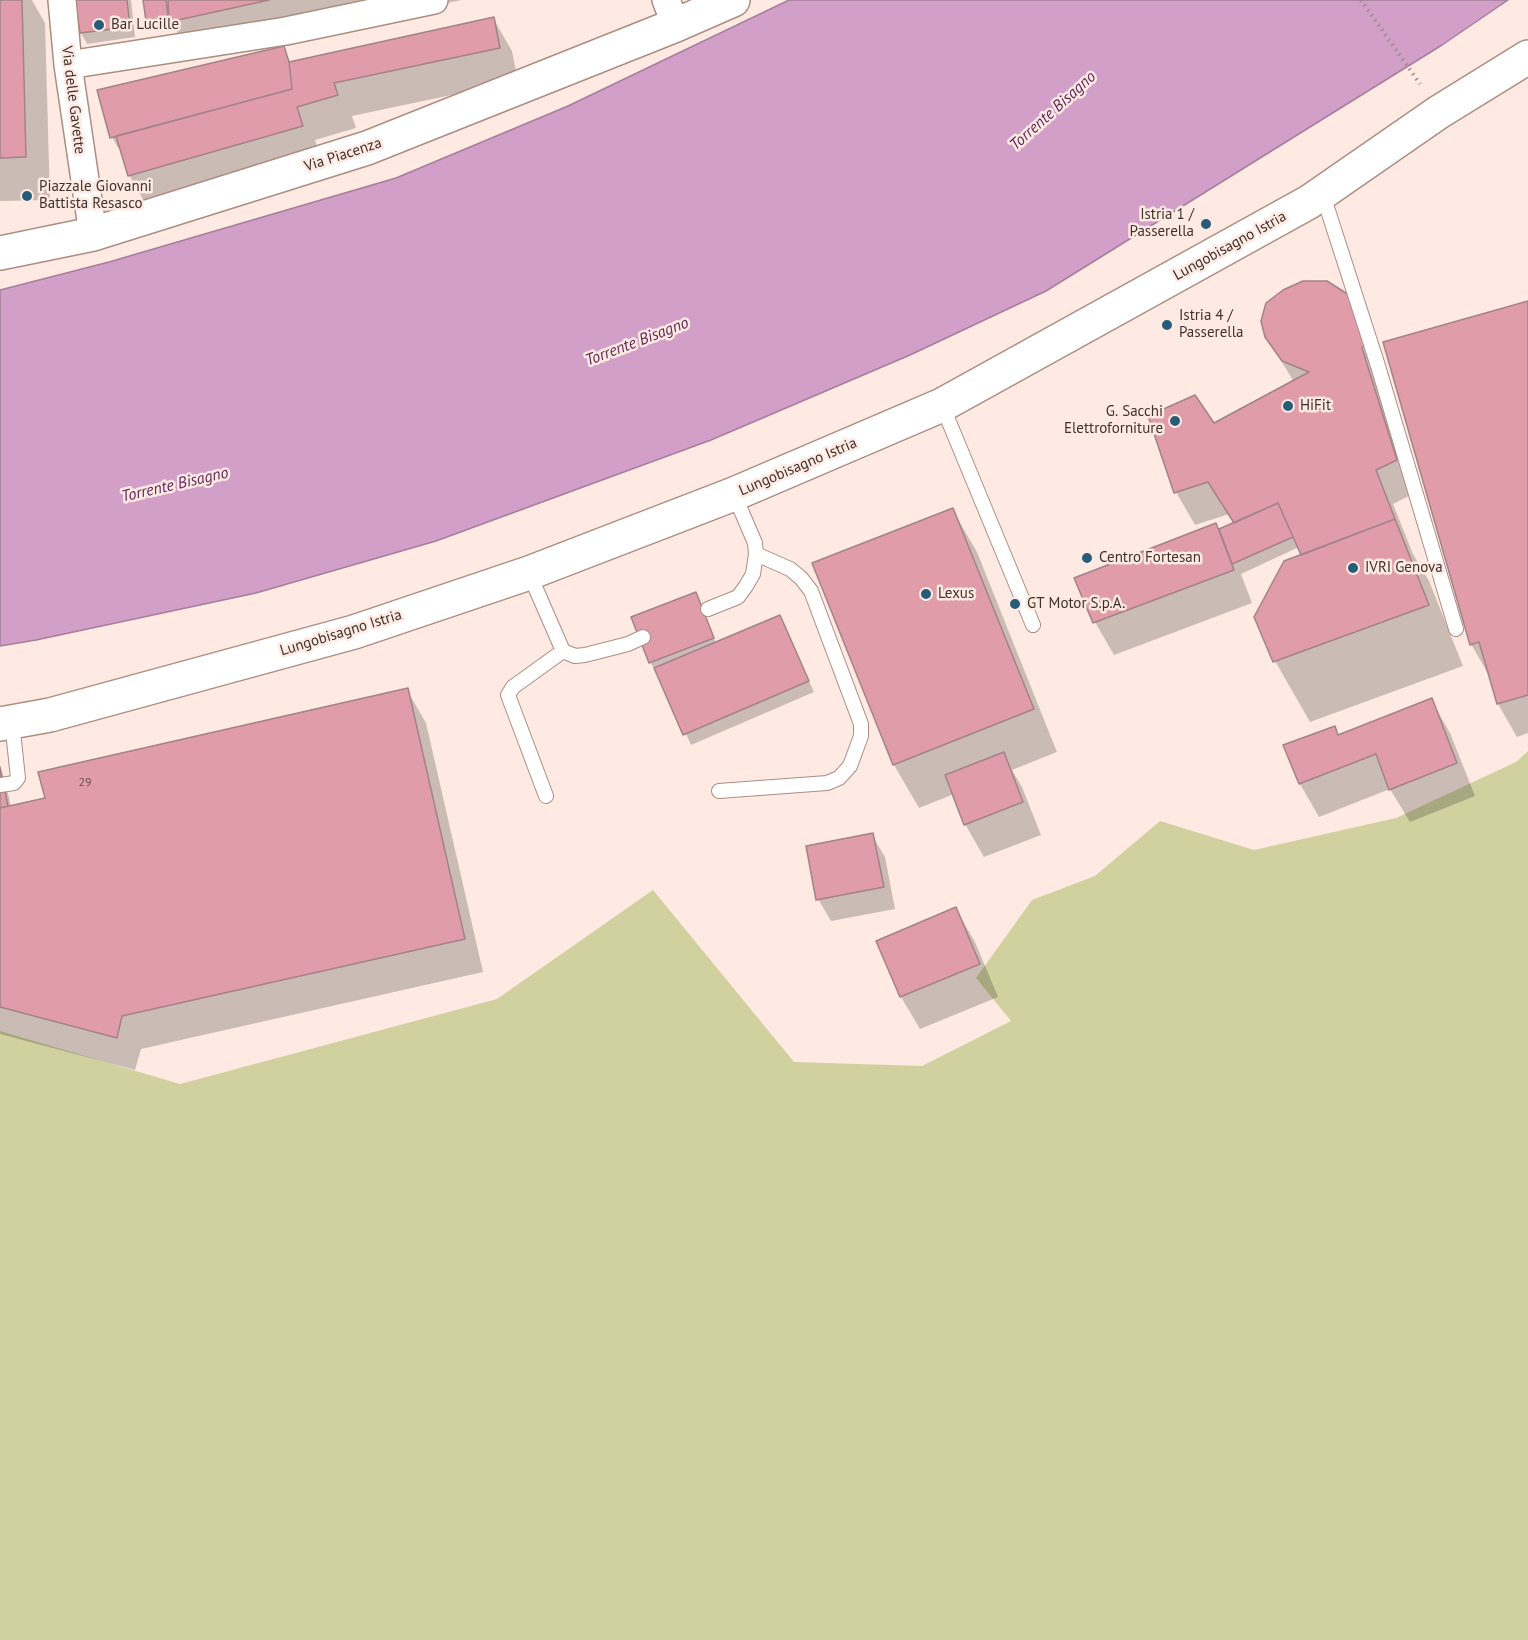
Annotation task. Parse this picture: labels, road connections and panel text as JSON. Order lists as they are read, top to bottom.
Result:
{
  "streets": {
    "main road": ["Via Piacenza", "Lungobisagno Istria"],
    "street": ["Via delle Gavette"]
  },
  "crossings": [
    ["Via delle Gavette", "Via Piacenza"]
  ],
  "water": ["Torrente Bisagno"],
  "places": [
    "Bar Lucille",
    "Piazzale Giovanni Battista Resasco",
    "Istria 1 / Passerella",
    "Istria 4 / Passerella",
    "HiFit",
    "G. Sacchi Elettroforniture",
    "Centro Fortesan",
    "IVRI Genova",
    "Lexus",
    "GT Motor S.p.A."
  ],
  "house_numbers": ["29"]
}
